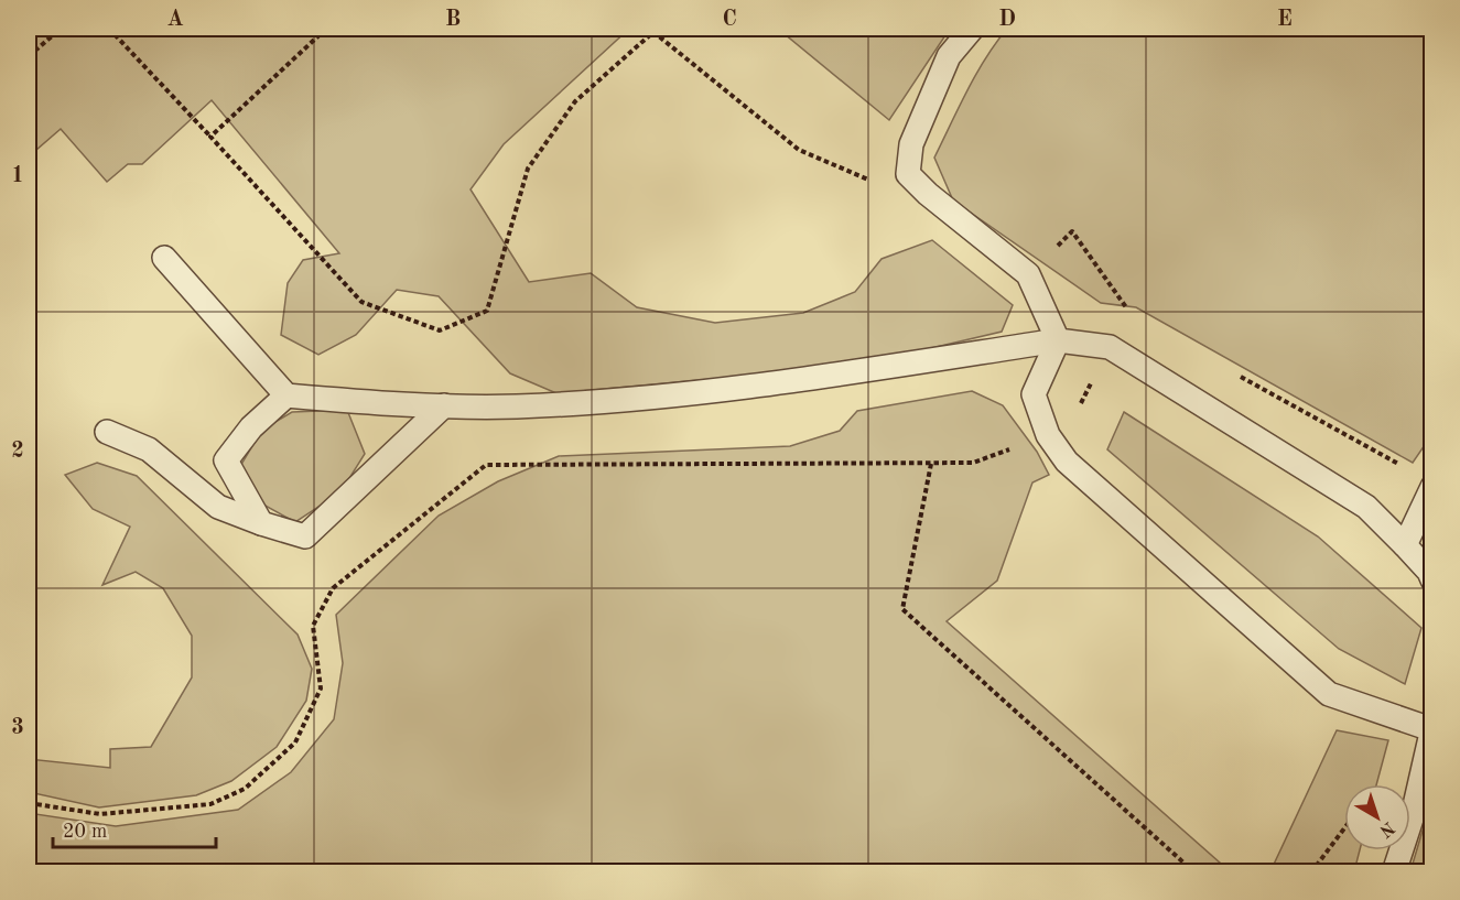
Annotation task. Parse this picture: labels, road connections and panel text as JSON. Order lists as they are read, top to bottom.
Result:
{
  "scale_bar": "20 m",
  "north": "bottom right",
  "grid": {
    "columns": [
      "A",
      "B",
      "C",
      "D",
      "E"
    ],
    "rows": ["1", "2", "3"]
  }
}
